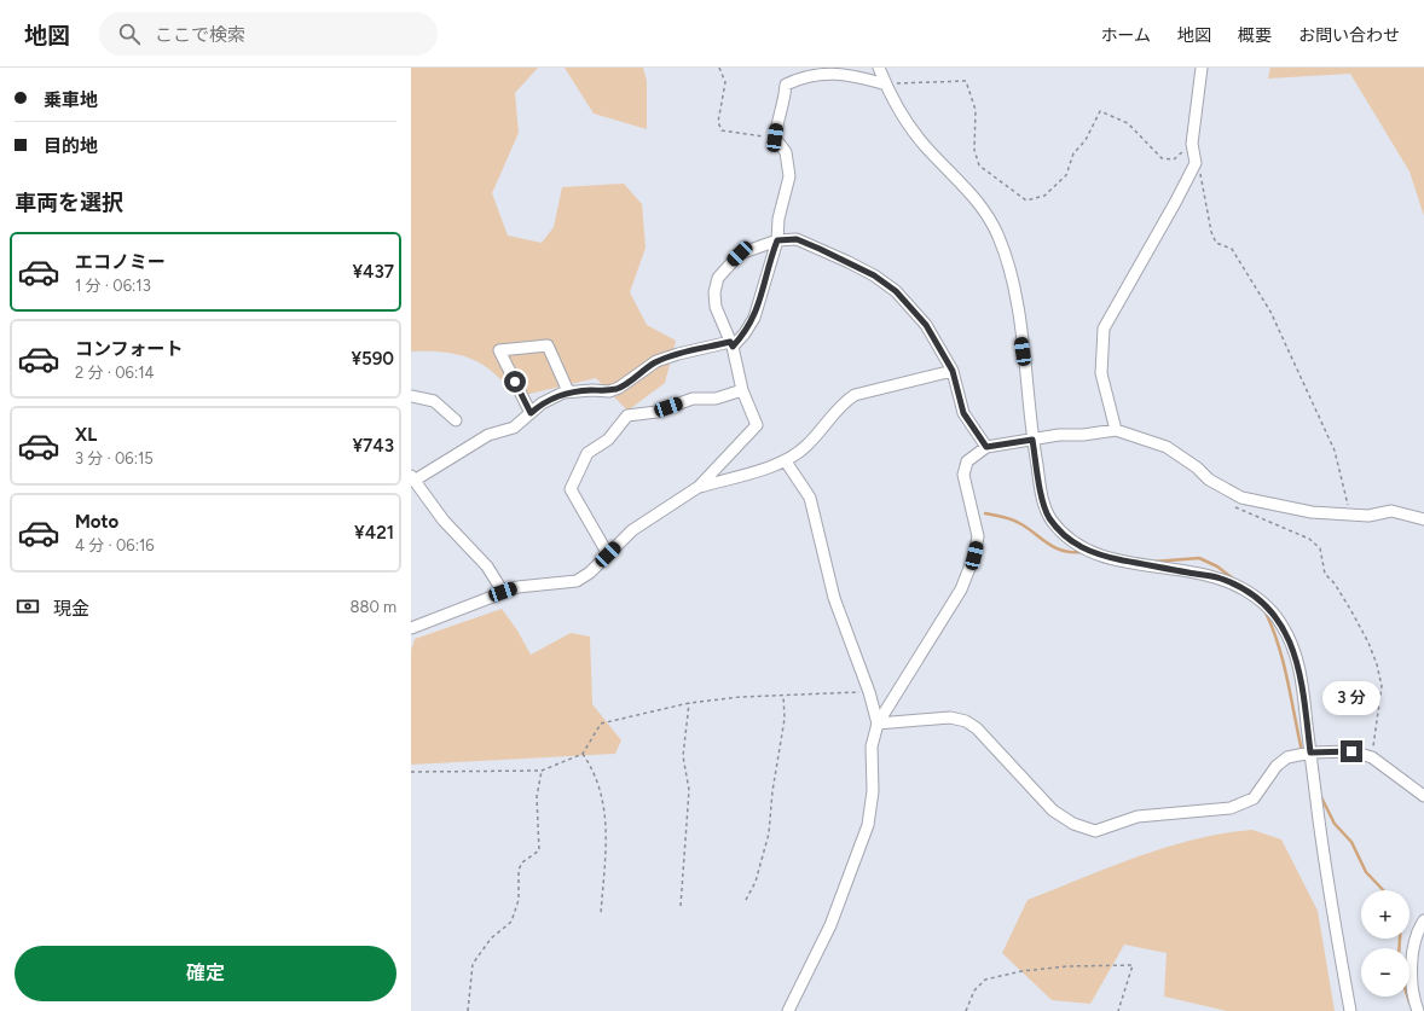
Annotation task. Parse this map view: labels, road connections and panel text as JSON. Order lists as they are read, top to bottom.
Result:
{
  "page": {
    "header": "地図",
    "search": "ここで検索",
    "nav": [
      "ホーム",
      "地図",
      "概要",
      "お問い合わせ"
    ],
    "banner": ["乗車地", "目的地"],
    "heading": "車両を選択",
    "list": [
      {
        "name": "エコノミー",
        "note": "1 分 · 06:13",
        "value": "¥437"
      },
      {
        "name": "コンフォート",
        "note": "2 分 · 06:14",
        "value": "¥590"
      },
      {
        "name": "XL",
        "note": "3 分 · 06:15",
        "value": "¥743"
      },
      {
        "name": "Moto",
        "note": "4 分 · 06:16",
        "value": "¥421"
      }
    ],
    "pay": ["現金", "880 m"],
    "bubble": "3 分",
    "map_buttons": ["+", "−"],
    "buttons": "確定"
  }
}
